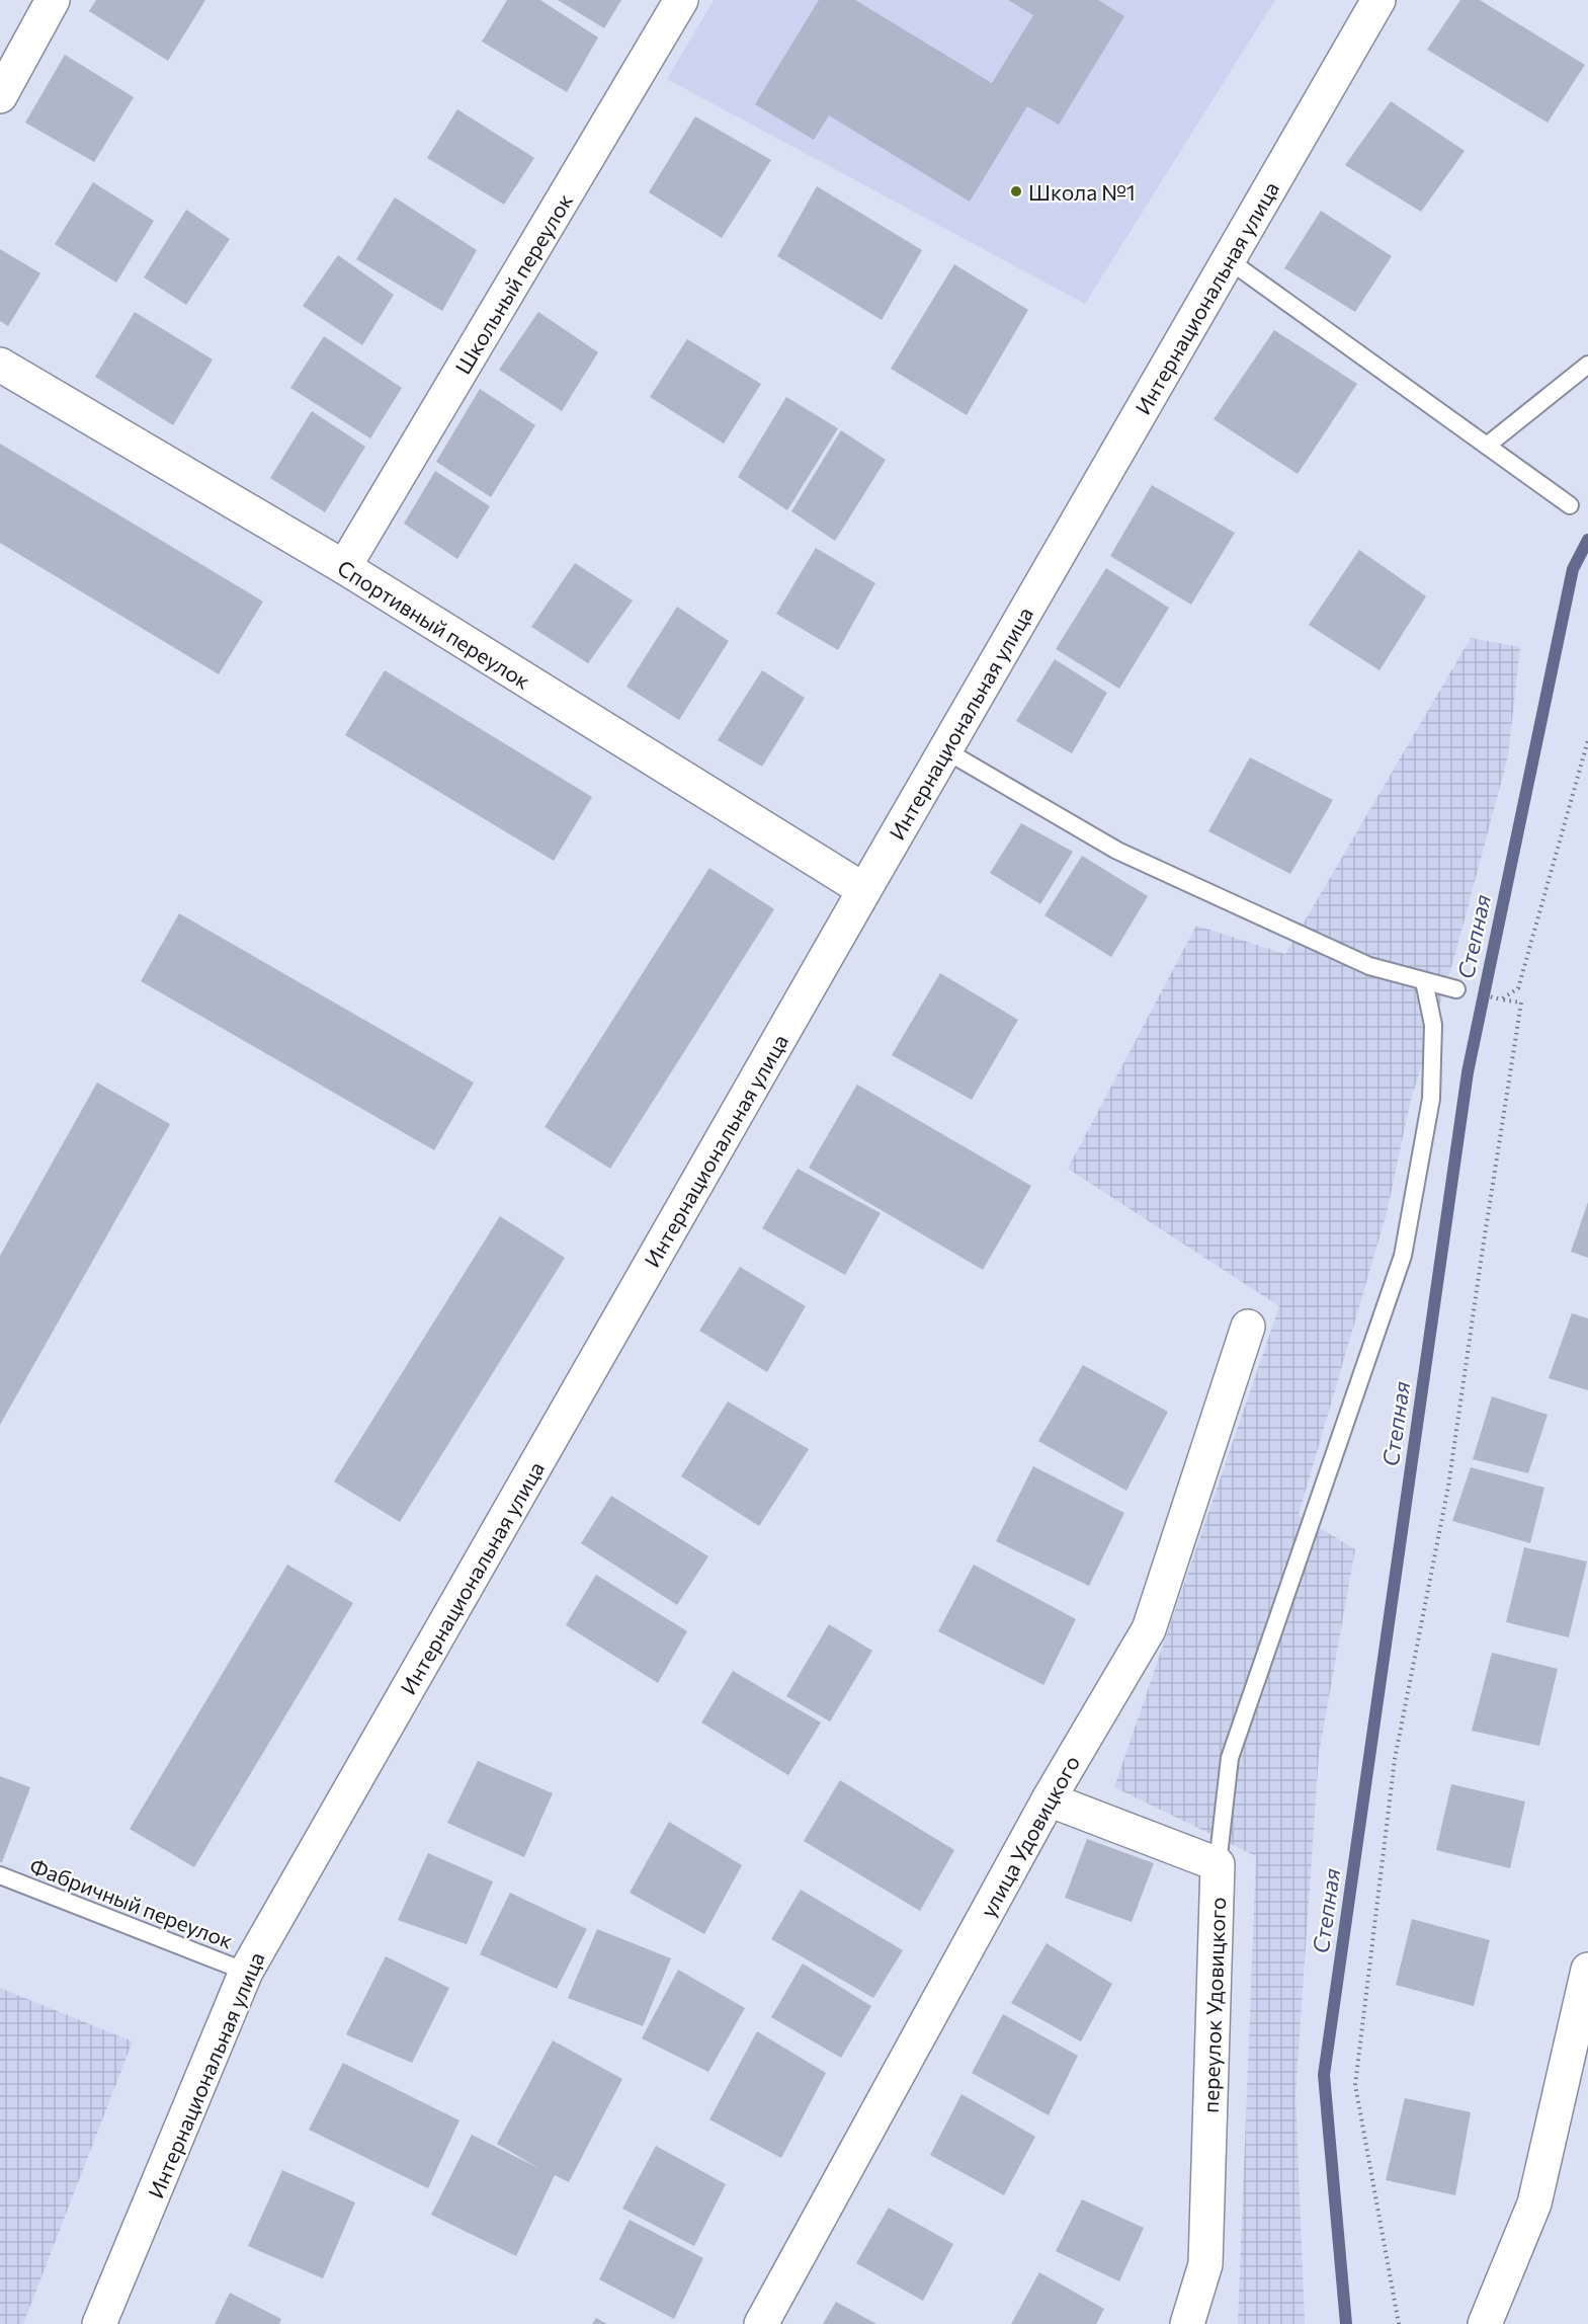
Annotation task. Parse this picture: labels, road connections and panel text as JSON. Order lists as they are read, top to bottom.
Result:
{
  "streets": {
    "street": [
      "Школьный переулок",
      "Интернациональная улица",
      "Спортивный переулок",
      "улица Удовицкого",
      "переулок Удовицкого"
    ],
    "lane": ["Фабричный переулок"]
  },
  "crossings": [
    ["Школьный переулок", "Спортивный переулок"],
    ["Интернациональная улица", "Спортивный переулок"],
    ["Интернациональная улица", "Фабричный переулок"]
  ],
  "water": ["Степная"],
  "places": ["Школа №1"]
}
